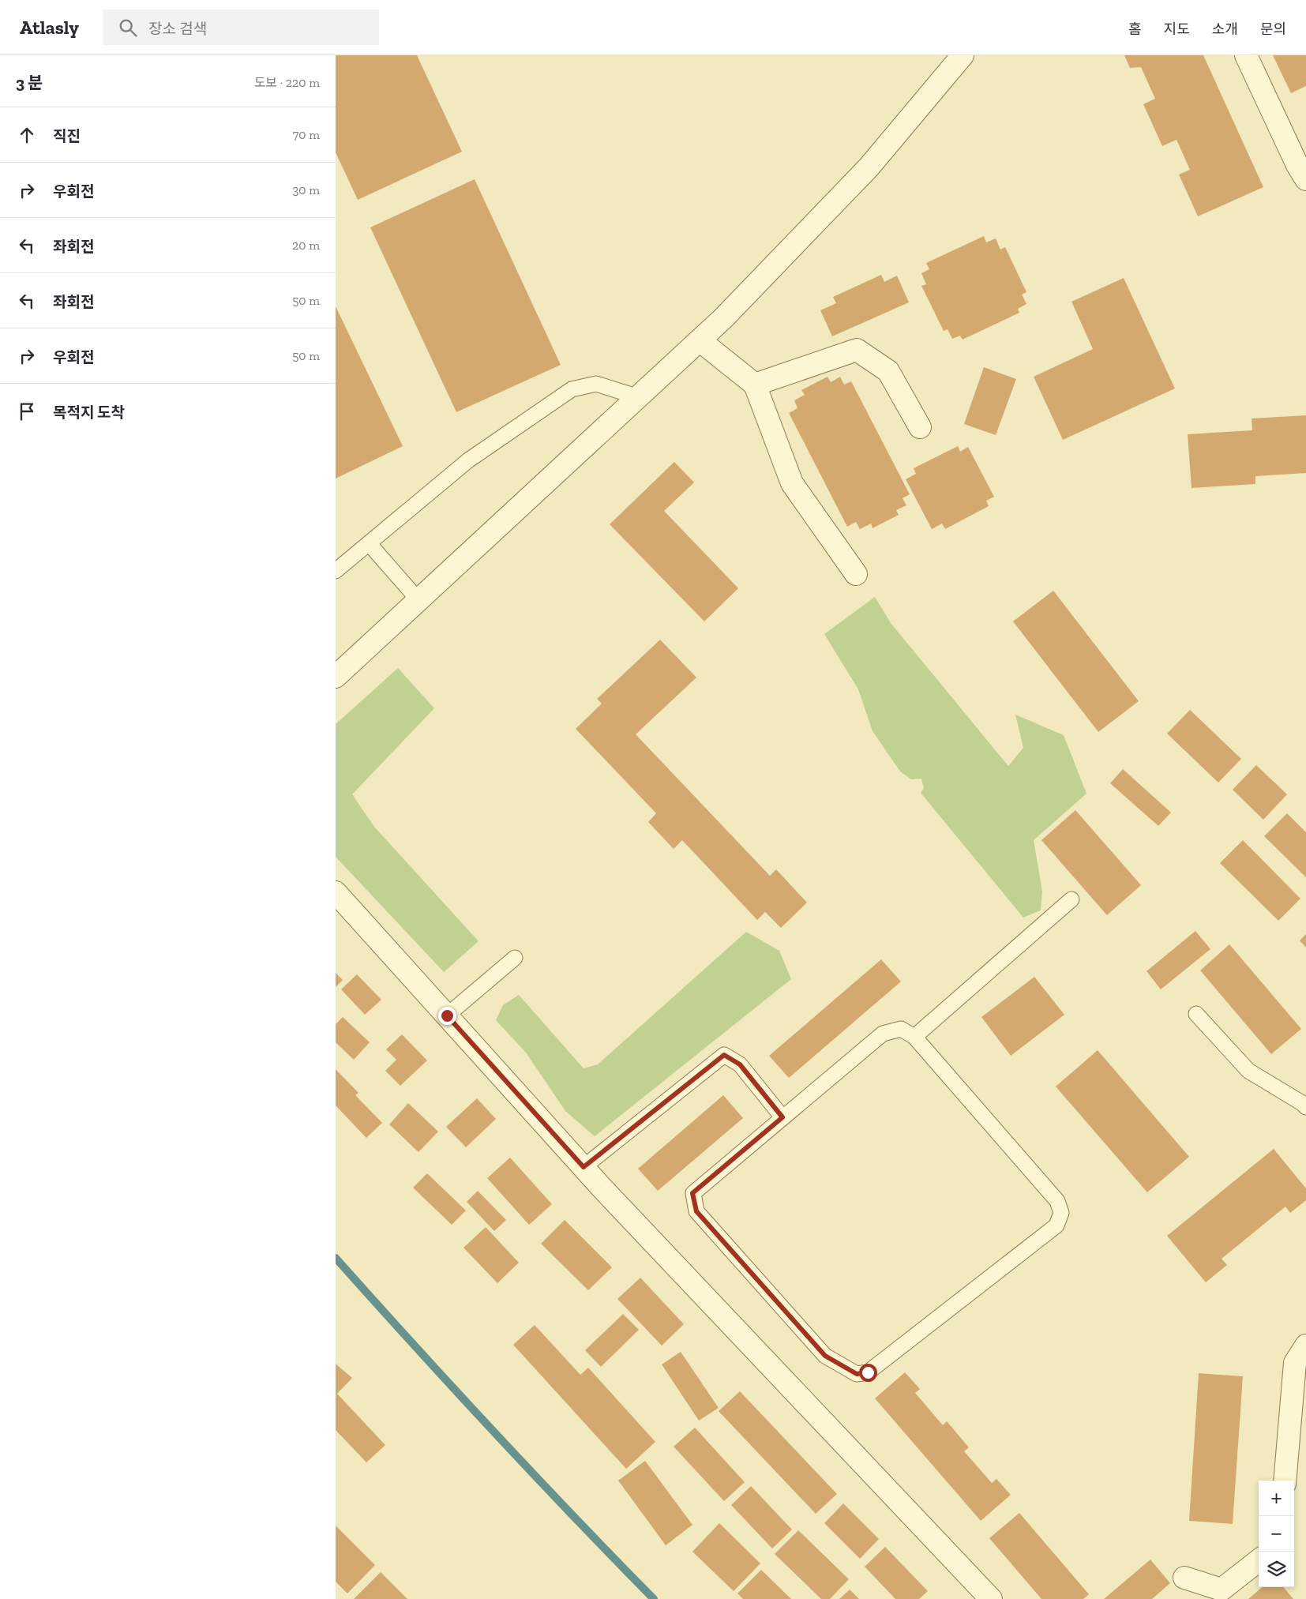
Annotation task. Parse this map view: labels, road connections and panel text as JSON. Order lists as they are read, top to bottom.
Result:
{
  "page": {
    "header": "Atlasly",
    "search": "장소 검색",
    "nav": [
      "홈",
      "지도",
      "소개",
      "문의"
    ],
    "heading": ["3 분", "도보 · 220 m"],
    "list": [
      ["직진", "70 m"],
      ["우회전", "30 m"],
      ["좌회전", "20 m"],
      ["좌회전", "50 m"],
      ["우회전", "50 m"],
      "목적지 도착"
    ],
    "map_buttons": ["+", "−"]
  }
}
